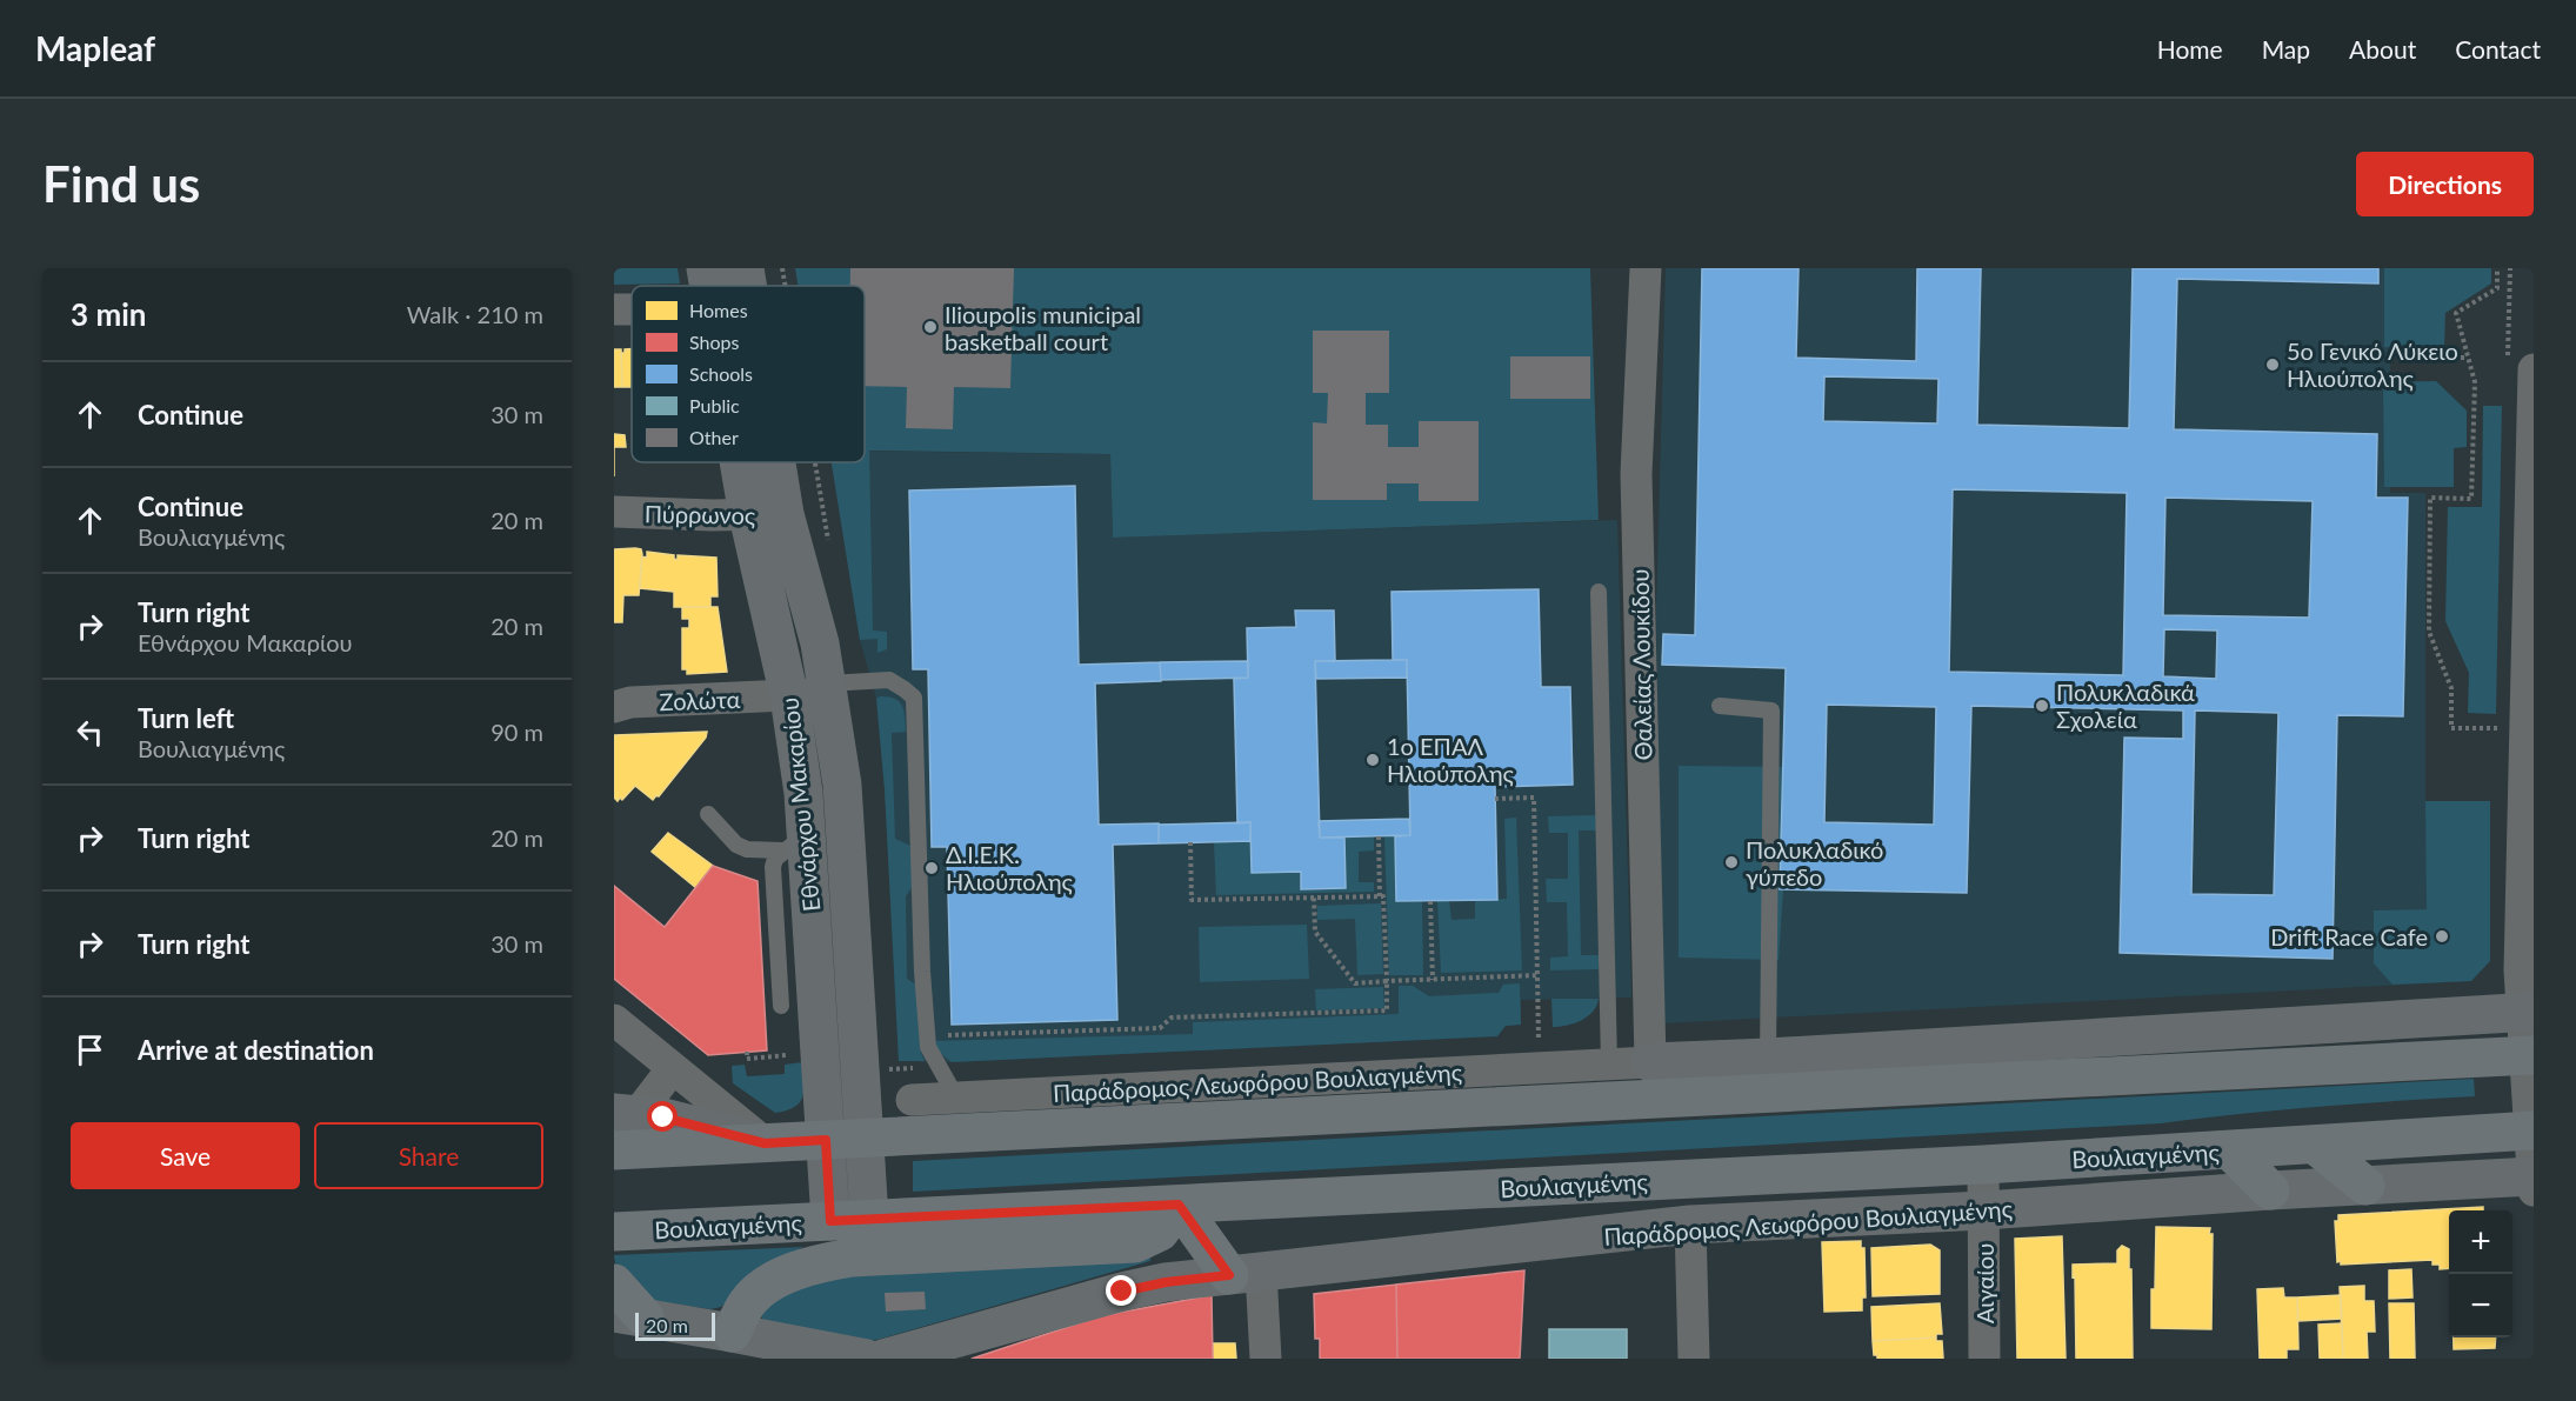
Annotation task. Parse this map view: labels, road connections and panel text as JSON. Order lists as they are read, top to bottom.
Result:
{
  "streets": {
    "main road": ["Βουλιαγμένης"],
    "street": [
      "Πύρρωνος",
      "Θαλείας Λουκίδου",
      "Ζολώτα",
      "Εθνάρχου Μακαρίου",
      "Παράδρομος Λεωφόρου Βουλιαγμένης",
      "Αιγαίου"
    ]
  },
  "crossings": [
    ["Πύρρωνος", "Εθνάρχου Μακαρίου"],
    ["Θαλείας Λουκίδου", "Παράδρομος Λεωφόρου Βουλιαγμένης"],
    ["Ζολώτα", "Εθνάρχου Μακαρίου"],
    ["Εθνάρχου Μακαρίου", "Βουλιαγμένης"],
    ["Παράδρομος Λεωφόρου Βουλιαγμένης", "Αιγαίου"],
    ["Βουλιαγμένης", "Αιγαίου"]
  ],
  "places": [
    "Ilioupolis municipal basketball court",
    "5ο Γενικό Λύκειο Ηλιούπολης",
    "Πολυκλαδικά Σχολεία",
    "1ο ΕΠΑΛ Ηλιούπολης",
    "Πολυκλαδικό γύπεδο",
    "Δ.Ι.Ε.Κ. Ηλιούπολης",
    "Drift Race Cafe"
  ],
  "legend": [
    "Homes",
    "Shops",
    "Schools",
    "Public",
    "Other"
  ],
  "scale_bar": "20 m",
  "page": {
    "header": "Mapleaf",
    "nav": [
      "Home",
      "Map",
      "About",
      "Contact"
    ],
    "buttons": [
      "Directions",
      ["Save", "Share"]
    ],
    "title": "Find us",
    "heading": ["3 min", "Walk · 210 m"],
    "list": [
      ["Continue", "30 m"],
      ["Continue", "Βουλιαγμένης", "20 m"],
      ["Turn right", "Εθνάρχου Μακαρίου", "20 m"],
      ["Turn left", "Βουλιαγμένης", "90 m"],
      ["Turn right", "20 m"],
      ["Turn right", "30 m"],
      "Arrive at destination"
    ],
    "map_buttons": ["+", "−"],
    "scale": "20 m"
  }
}
